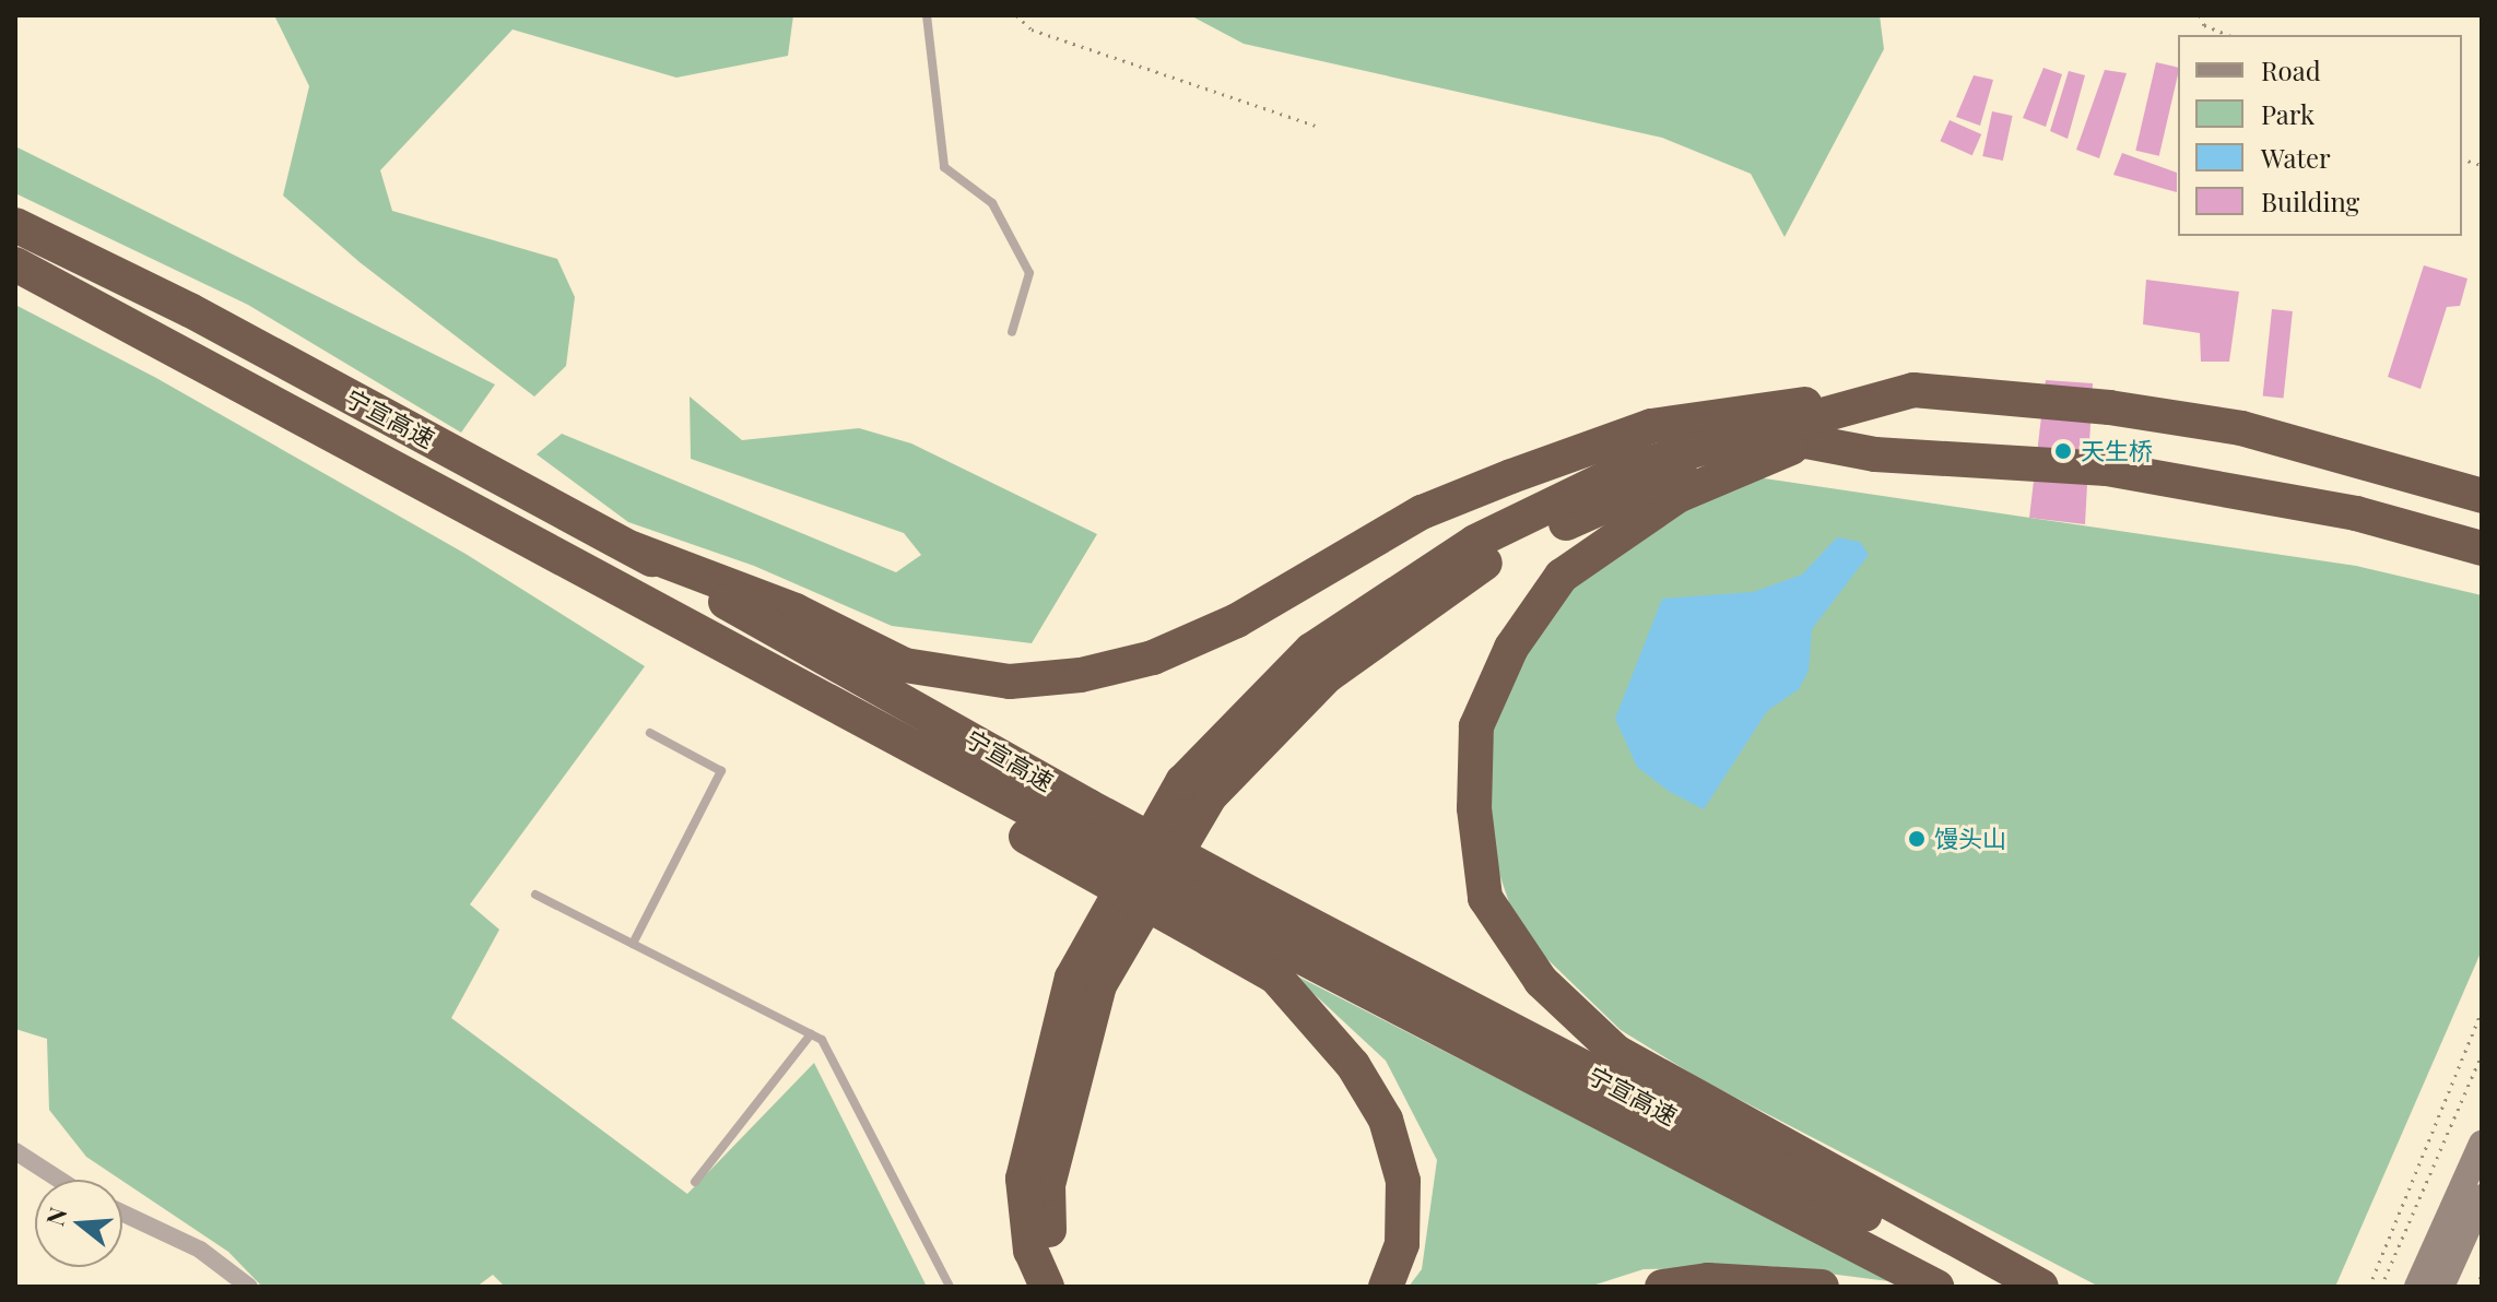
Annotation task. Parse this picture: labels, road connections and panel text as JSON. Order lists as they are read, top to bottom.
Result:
{
  "streets": {
    "highway": ["宁宣高速"]
  },
  "places": ["天生桥", "馒头山"],
  "legend": [
    "Road",
    "Park",
    "Water",
    "Building"
  ],
  "north": "left"
}
